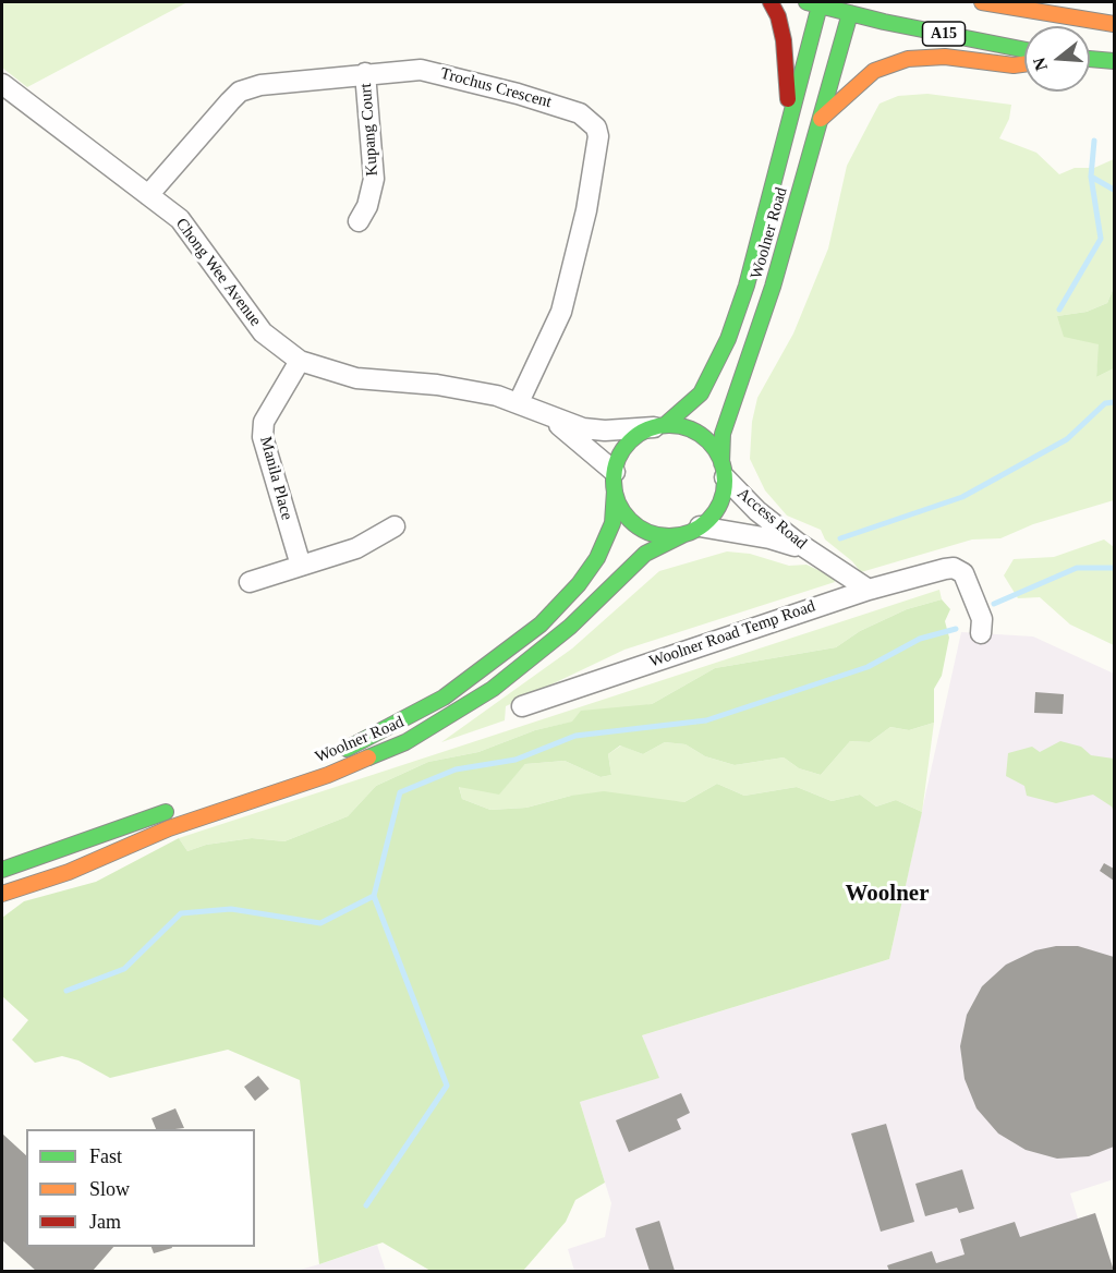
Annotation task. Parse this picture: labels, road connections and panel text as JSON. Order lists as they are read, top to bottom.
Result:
{
  "streets": {
    "main road": ["A15", "Woolner Road"],
    "street": [
      "Trochus Crescent",
      "Kupang Court",
      "Chong Wee Avenue",
      "Manila Place",
      "Access Road",
      "Woolner Road Temp Road"
    ]
  },
  "crossings": [
    ["A15", "Woolner Road"],
    ["Trochus Crescent", "Kupang Court"],
    ["Trochus Crescent", "Chong Wee Avenue"],
    ["Woolner Road", "Chong Wee Avenue"],
    ["Woolner Road", "Access Road"],
    ["Chong Wee Avenue", "Manila Place"],
    ["Chong Wee Avenue", "Access Road"],
    ["Access Road", "Woolner Road Temp Road"]
  ],
  "districts": ["Woolner"],
  "legend": ["Fast", "Slow", "Jam"],
  "north": "left"
}
